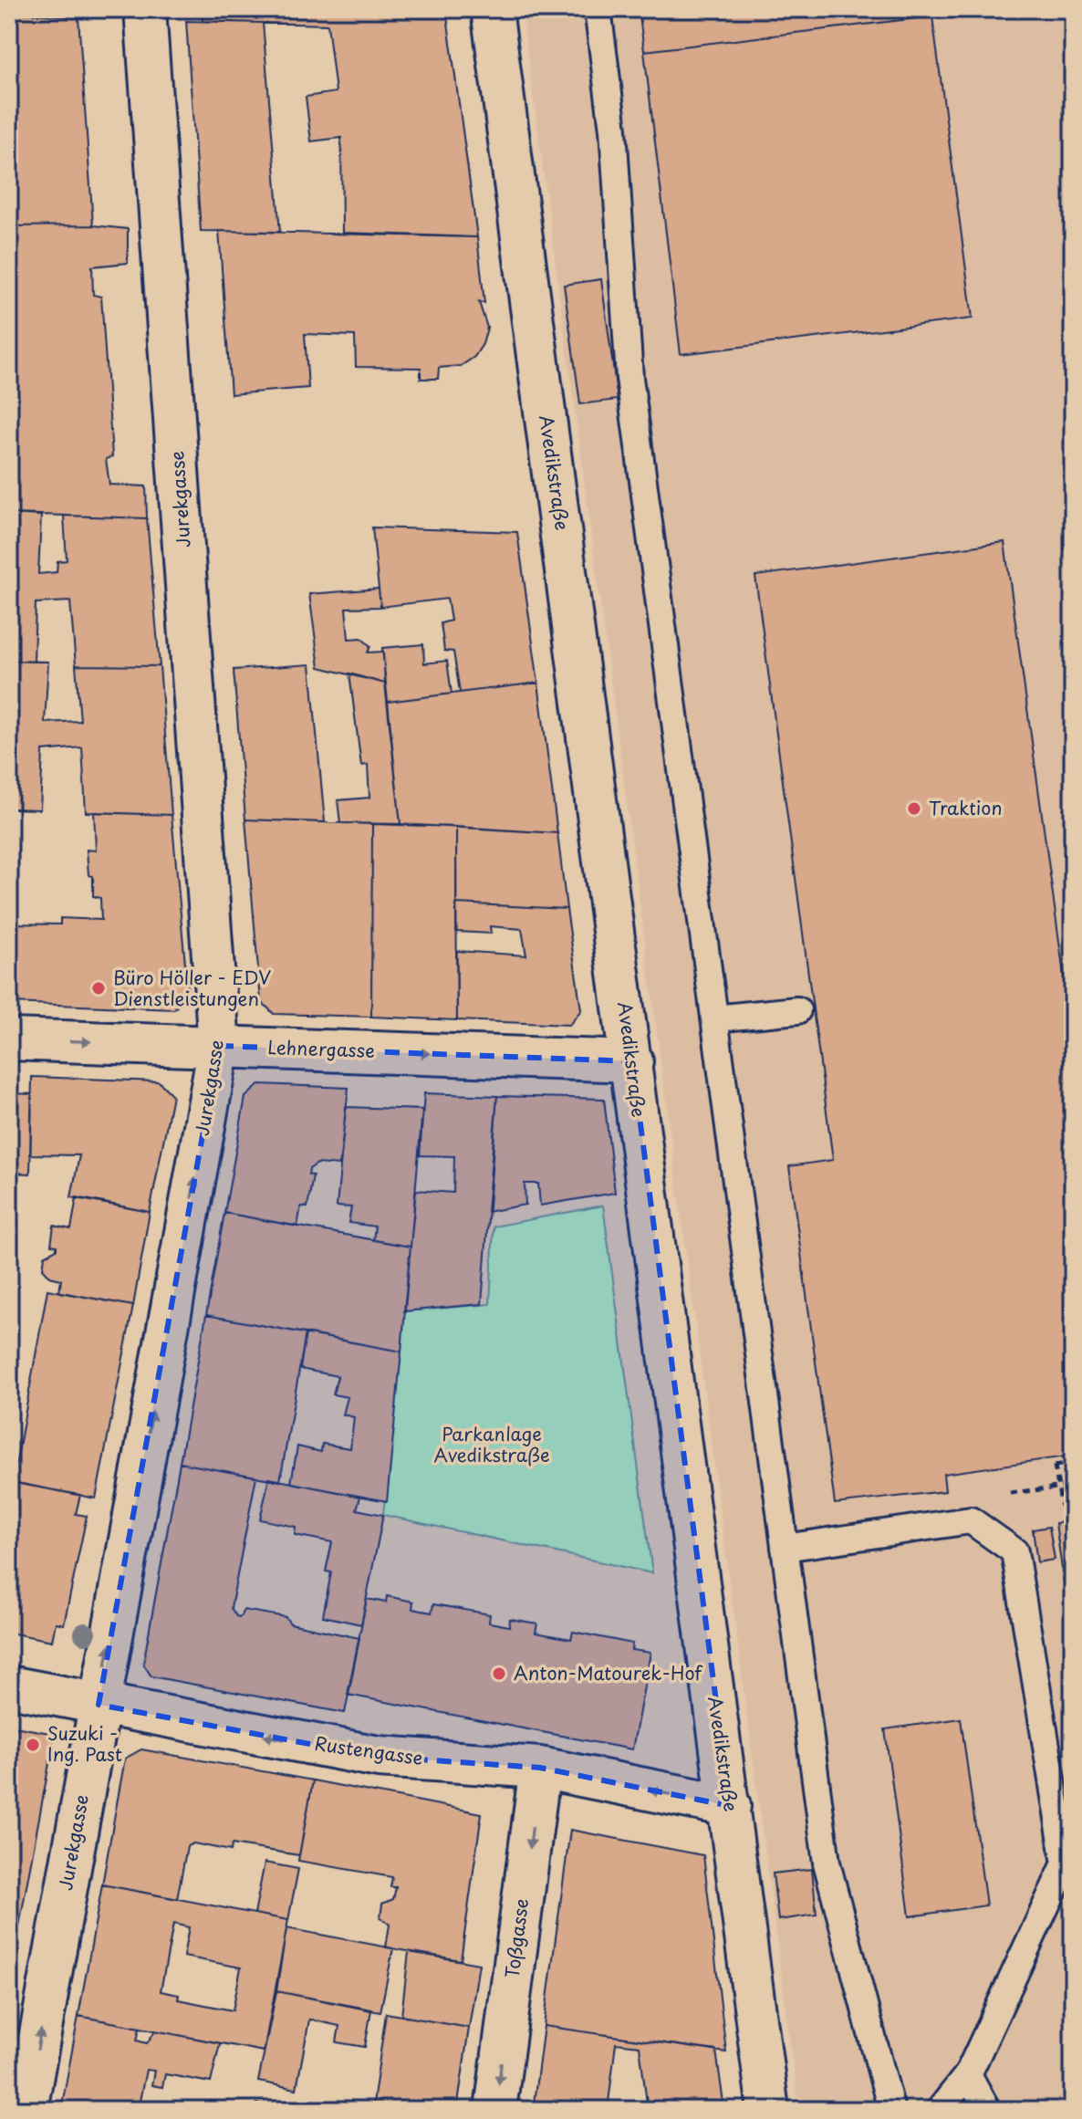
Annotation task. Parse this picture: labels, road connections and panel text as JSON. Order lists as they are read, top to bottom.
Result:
{
  "streets": {
    "street": [
      "Avedikstraße",
      "Jurekgasse",
      "Lehnergasse",
      "Rustengasse",
      "Toßgasse"
    ]
  },
  "crossings": [
    ["Avedikstraße", "Lehnergasse"],
    ["Avedikstraße", "Rustengasse"],
    ["Jurekgasse", "Lehnergasse"],
    ["Jurekgasse", "Rustengasse"],
    ["Rustengasse", "Toßgasse"]
  ],
  "one_way": [
    "Jurekgasse",
    "Lehnergasse",
    "Rustengasse",
    "Toßgasse"
  ],
  "parks": ["Parkanlage Avedikstraße"],
  "places": [
    "Traktion",
    "Büro Höller - EDV Dienstleistungen",
    "Anton-Matourek-Hof",
    "Suzuki - Ing. Past"
  ]
}
